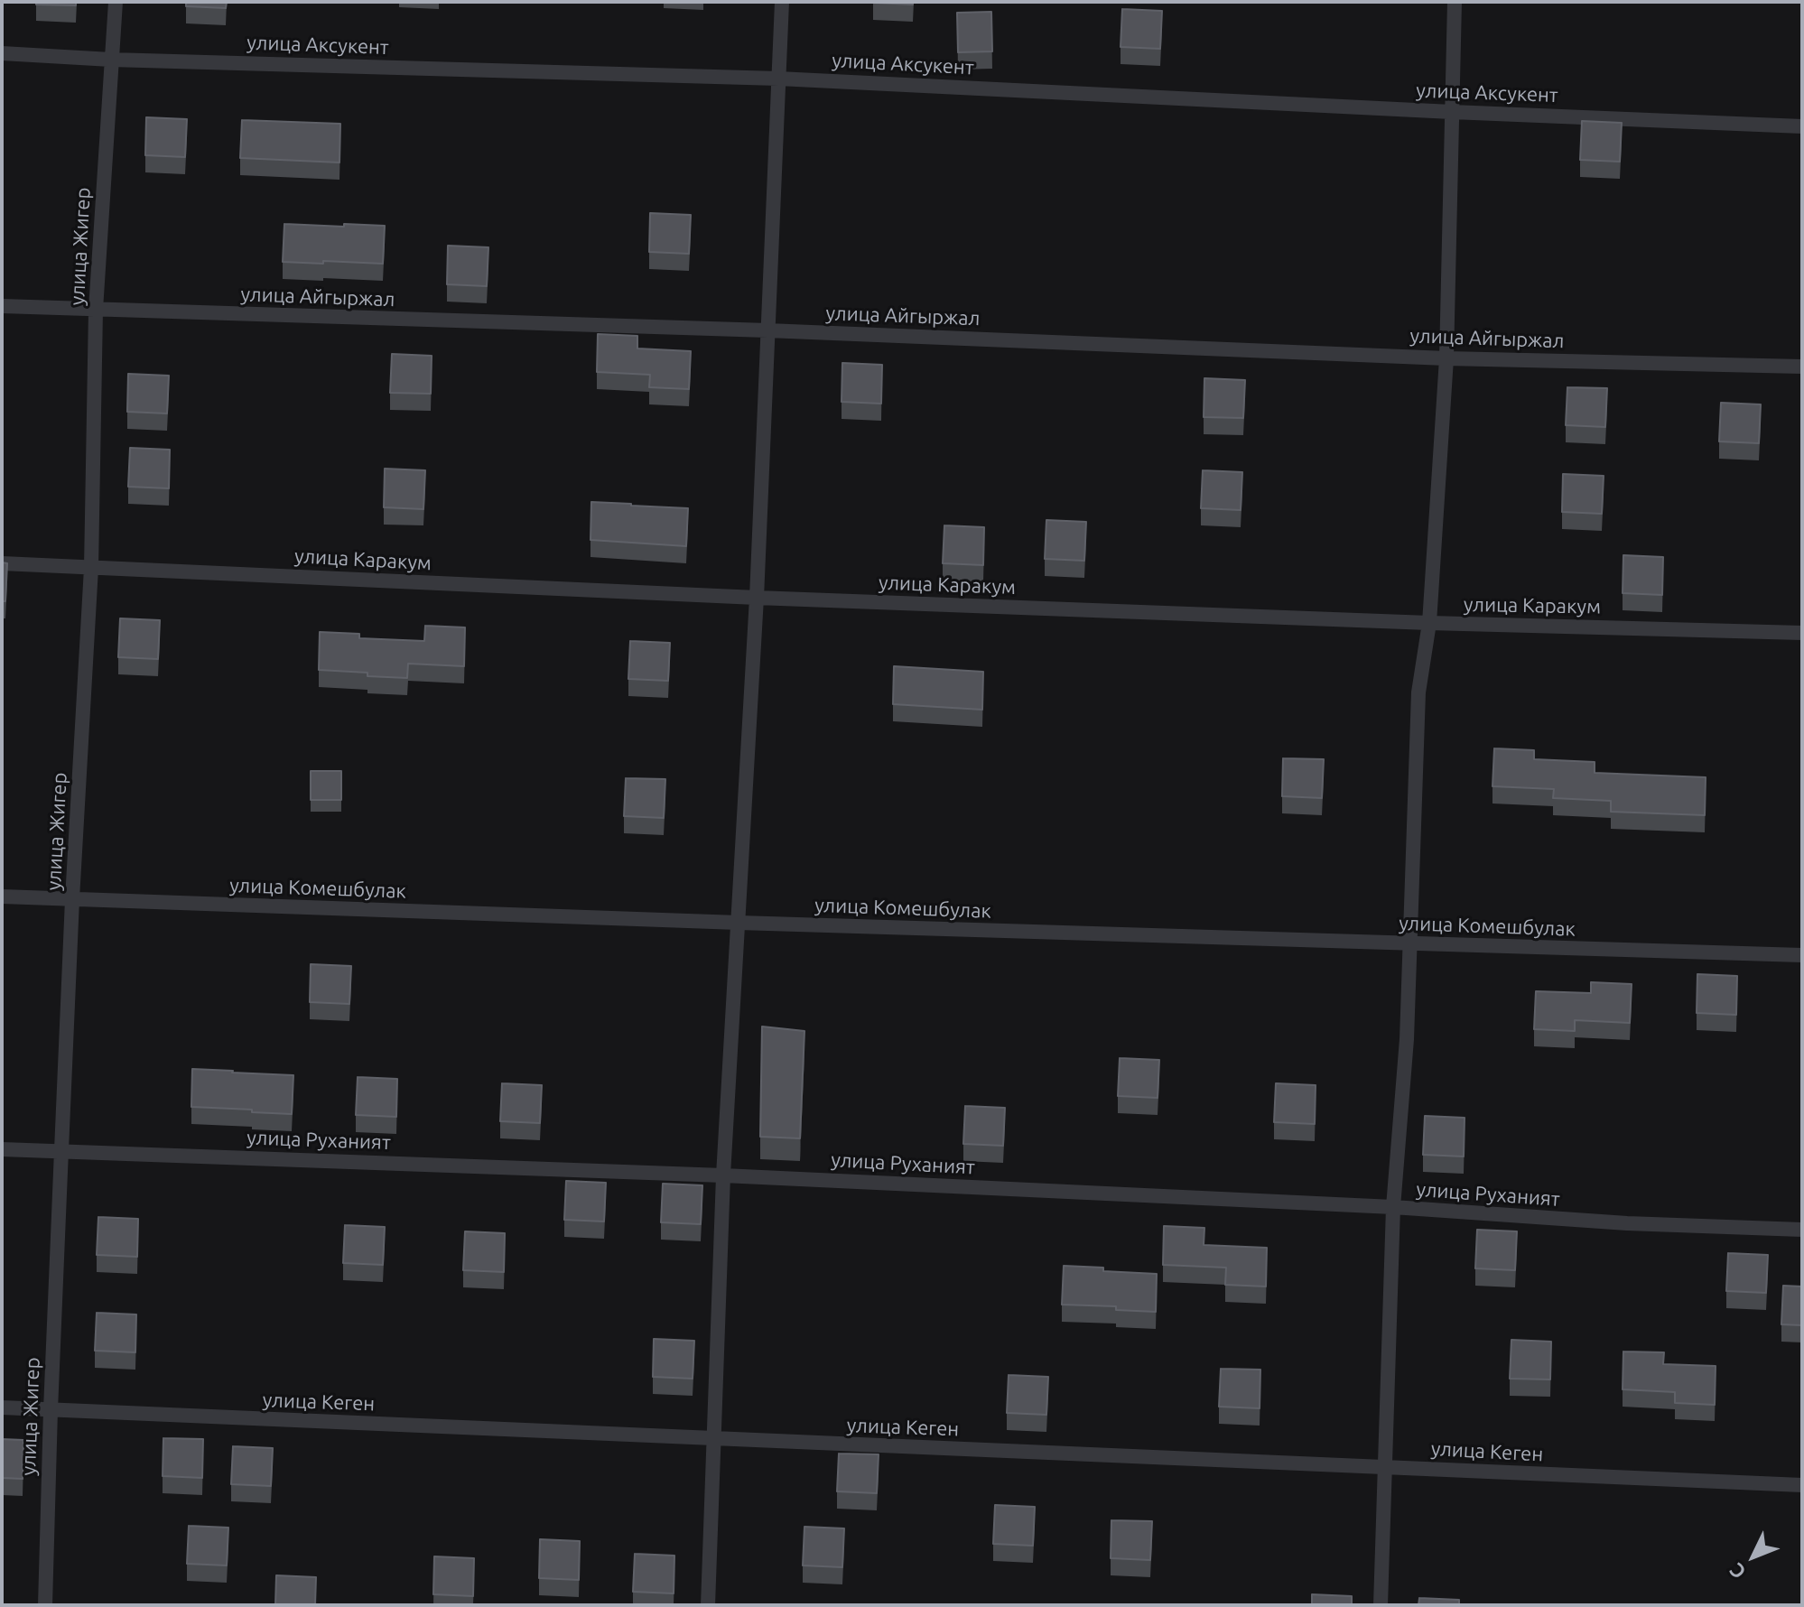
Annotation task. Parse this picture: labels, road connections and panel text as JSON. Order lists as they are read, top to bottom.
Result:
{
  "streets": {
    "street": [
      "улица Аксукент",
      "улица Жигер",
      "улица Айгыржал",
      "улица Каракум",
      "улица Комешбулак",
      "улица Руханият",
      "улица Кеген"
    ]
  },
  "crossings": [
    ["улица Аксукент", "улица Жигер"],
    ["улица Жигер", "улица Айгыржал"],
    ["улица Жигер", "улица Каракум"],
    ["улица Жигер", "улица Комешбулак"],
    ["улица Жигер", "улица Руханият"],
    ["улица Жигер", "улица Кеген"]
  ],
  "north": "bottom left"
}
